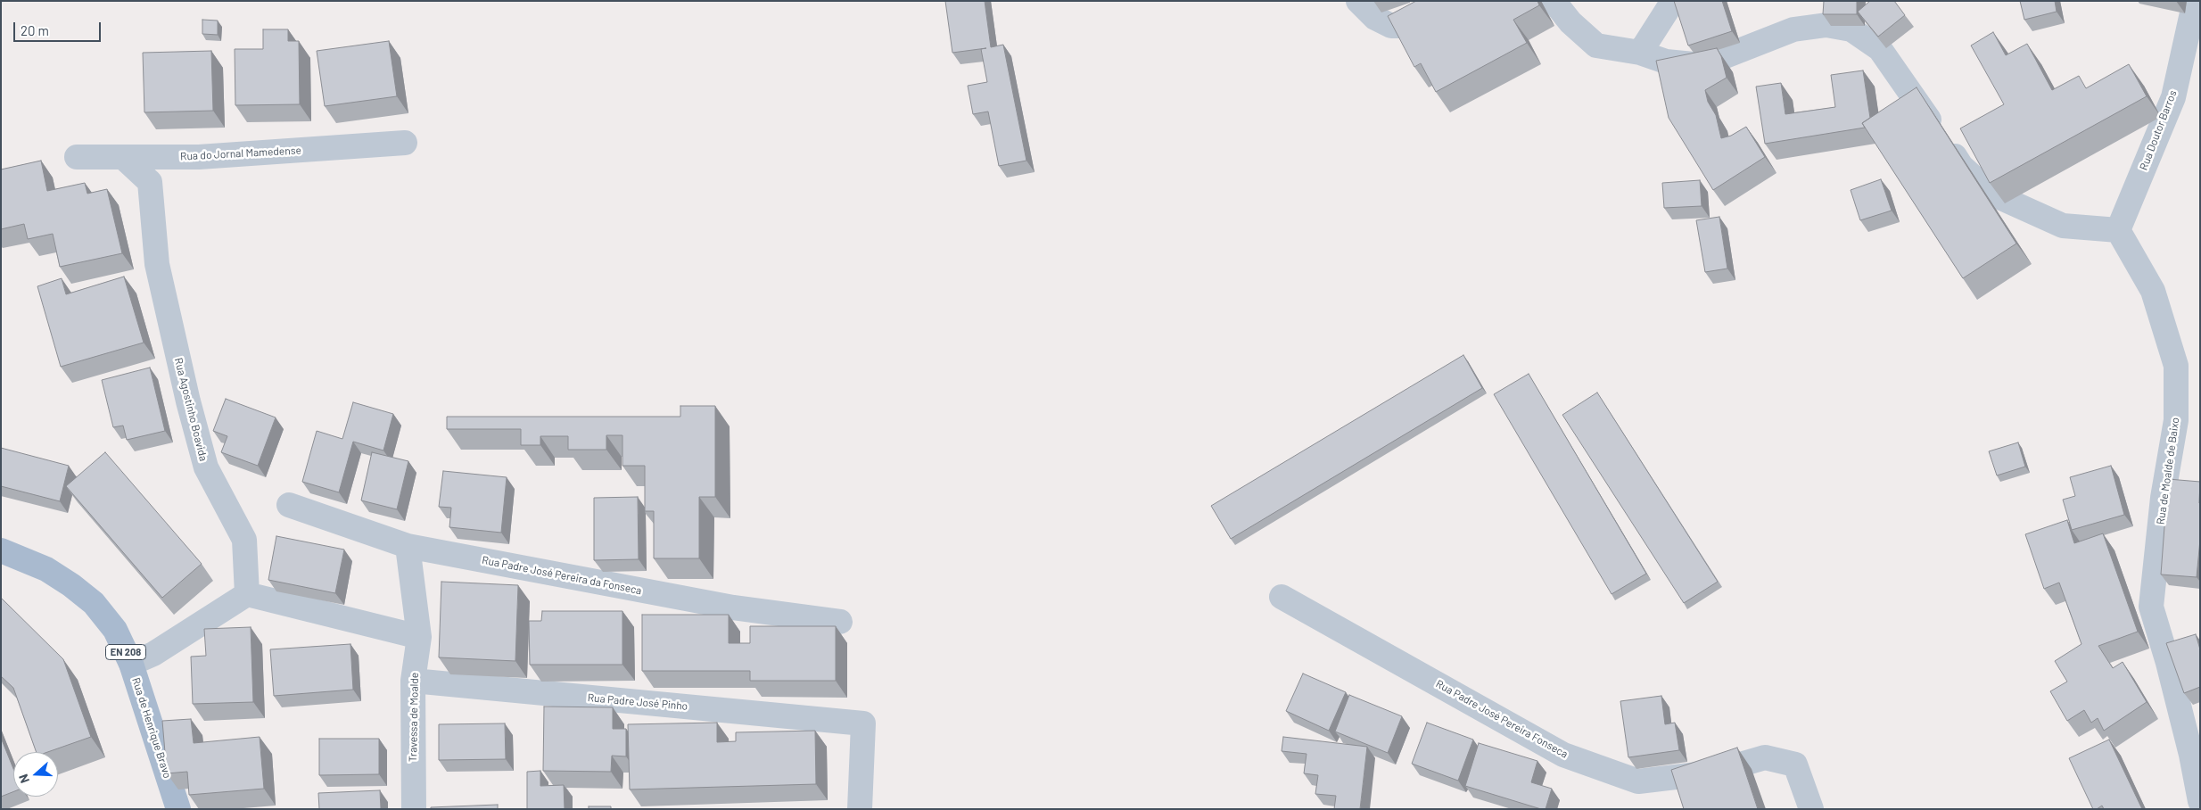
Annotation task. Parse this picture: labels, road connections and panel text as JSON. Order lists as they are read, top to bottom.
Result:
{
  "streets": {
    "main road": ["EN 208", "Rua de Henrique Bravo"],
    "street": [
      "Rua Doutor Barros",
      "Rua do Jornal Mamedense",
      "Rua Agostinho Boavida",
      "Rua de Moalde de Baixo",
      "Rua Padre José Pereira da Fonseca",
      "Rua Padre José Pinho",
      "Travessa de Moalde",
      "Rua Padre José Pereira Fonseca"
    ]
  },
  "crossings": [
    ["Rua Doutor Barros", "Rua de Moalde de Baixo"],
    ["Rua do Jornal Mamedense", "Rua Agostinho Boavida"],
    ["Rua Padre José Pereira da Fonseca", "Travessa de Moalde"],
    ["Rua Padre José Pinho", "Travessa de Moalde"]
  ],
  "scale_bar": "20 m",
  "north": "left"
}
